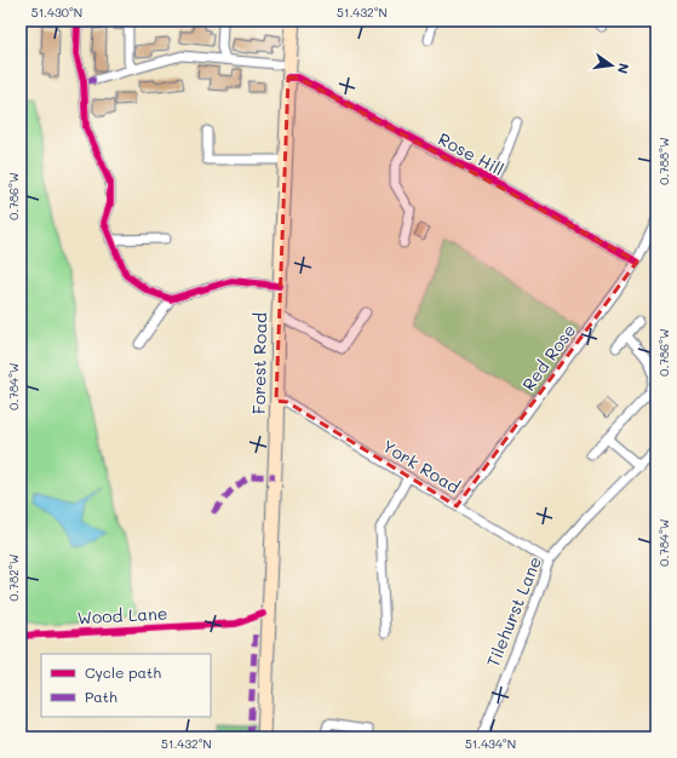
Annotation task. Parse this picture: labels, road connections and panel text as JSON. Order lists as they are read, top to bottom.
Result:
{
  "streets": {
    "main road": ["Forest Road"],
    "street": [
      "Rose Hill",
      "Red Rose",
      "York Road",
      "Tilehurst Lane"
    ],
    "cycle path": ["Wood Lane"]
  },
  "crossings": [
    ["Rose Hill", "Red Rose"],
    ["Rose Hill", "Forest Road"],
    ["Red Rose", "York Road"],
    ["Forest Road", "York Road"],
    ["York Road", "Tilehurst Lane"]
  ],
  "legend": ["Cycle path", "Path"],
  "north": "right",
  "coordinates": [
    "51.430°N",
    "51.432°N",
    "0.788°W",
    "0.786°W",
    "0.784°W",
    "0.782°W",
    "51.434°N"
  ]
}
